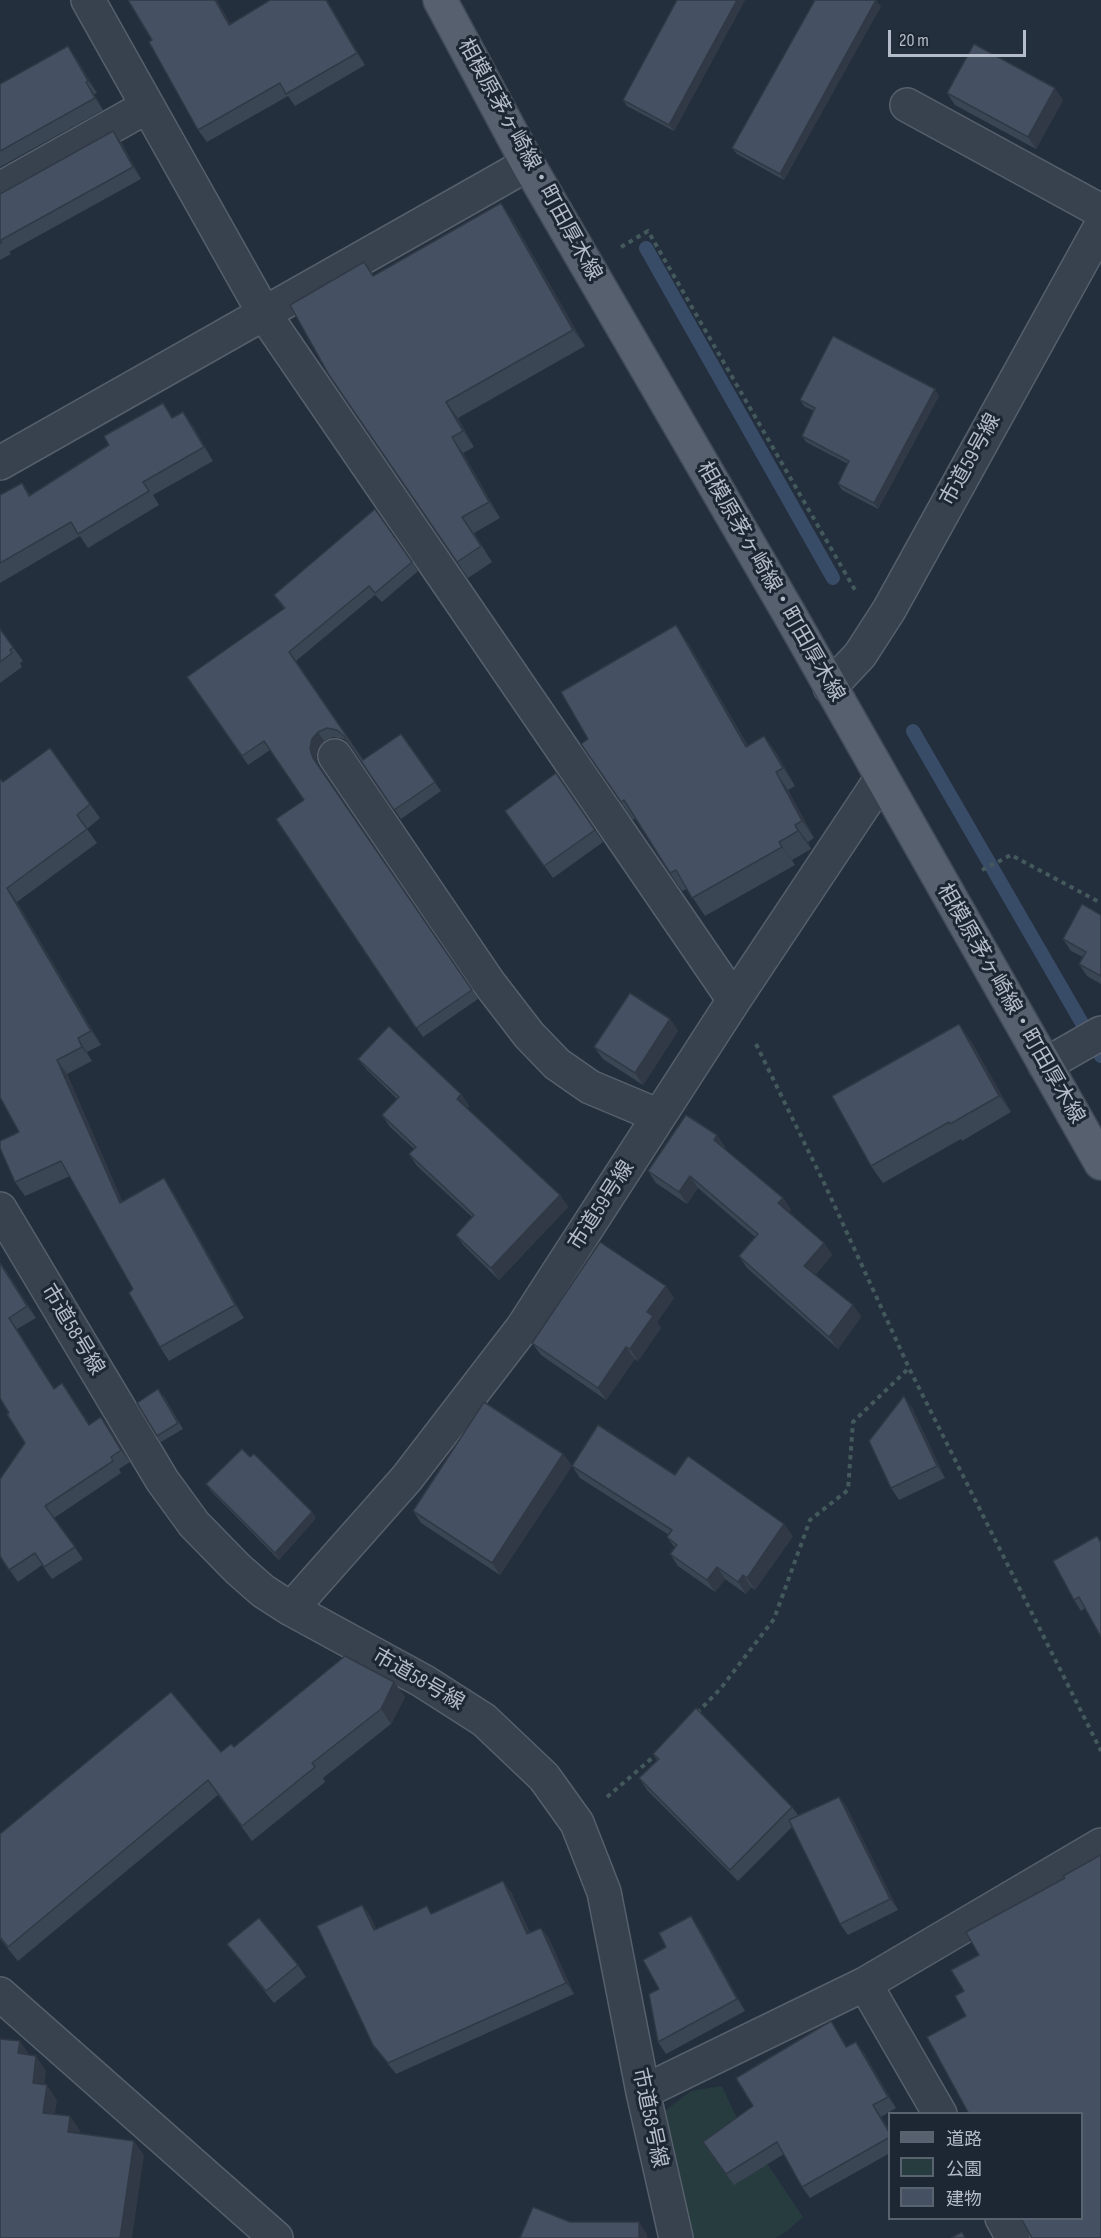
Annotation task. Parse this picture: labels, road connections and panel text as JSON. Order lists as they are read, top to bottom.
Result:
{
  "streets": {
    "main road": ["相模原茅ヶ崎線・町田厚木線"],
    "street": ["市道59号線", "市道58号線"]
  },
  "crossings": [
    ["相模原茅ヶ崎線・町田厚木線", "市道59号線"],
    ["市道59号線", "市道58号線"]
  ],
  "legend": ["道路", "公園", "建物"],
  "scale_bar": "20 m"
}
